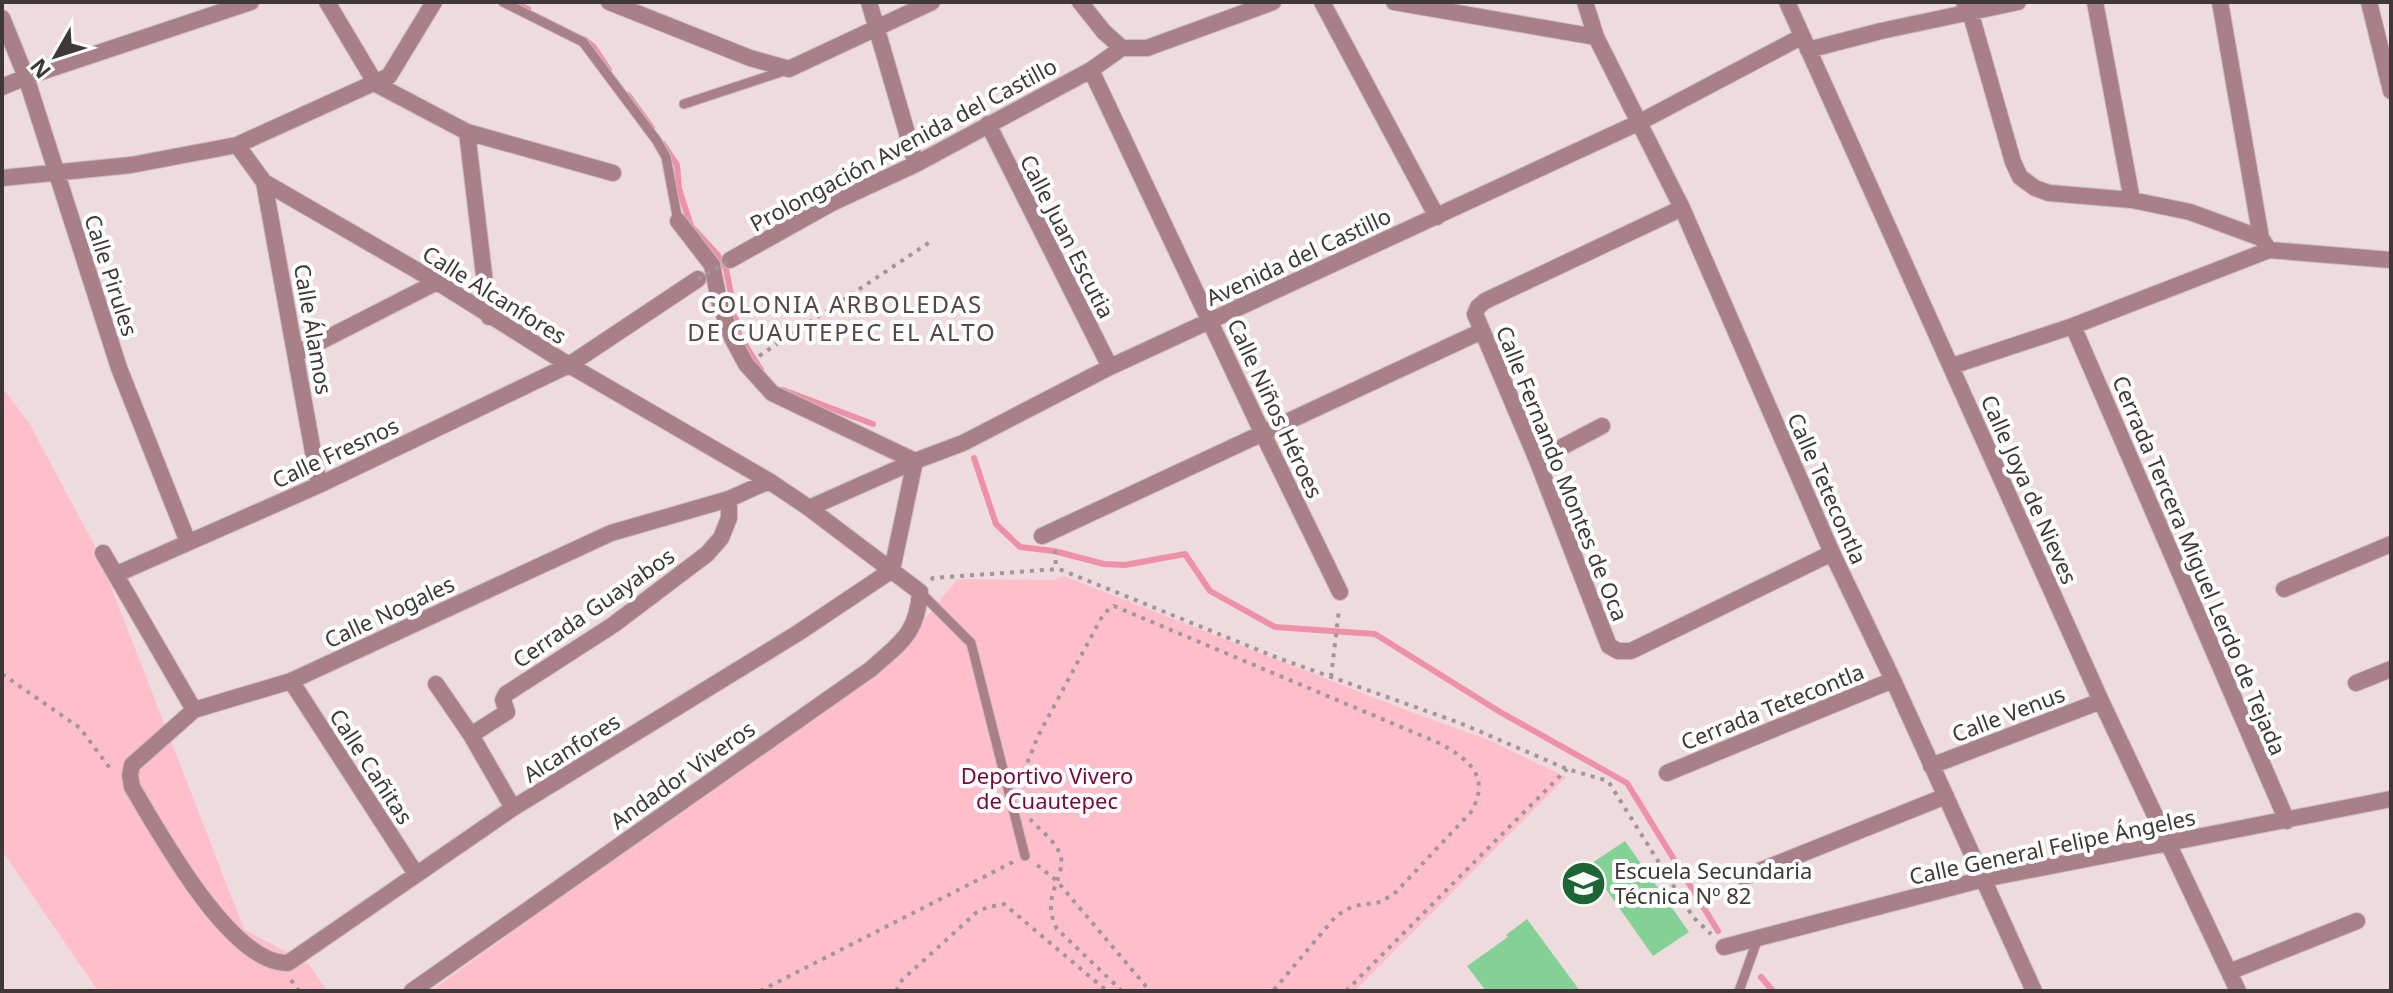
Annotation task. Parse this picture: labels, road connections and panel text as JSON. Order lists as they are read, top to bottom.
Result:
{
  "streets": {
    "street": [
      "Prolongación Avenida del Castillo",
      "Calle Juan Escutia",
      "Avenida del Castillo",
      "Calle Pirules",
      "Calle Alcanfores",
      "Calle Álamos",
      "Calle Niños Héroes",
      "Calle Fresnos",
      "Calle Fernando Montes de Oca",
      "Calle Tetecontla",
      "Calle Joya de Nieves",
      "Cerrada Tercera Miguel Lerdo de Tejada",
      "Cerrada Guayabos",
      "Calle Nogales",
      "Cerrada Tetecontla",
      "Calle Venus",
      "Alcanfores",
      "Calle Cañitas",
      "Andador Viveros",
      "Calle General Felipe Ángeles"
    ]
  },
  "crossings": [
    ["Prolongación Avenida del Castillo", "Calle Juan Escutia"],
    ["Prolongación Avenida del Castillo", "Calle Niños Héroes"],
    ["Calle Juan Escutia", "Avenida del Castillo"],
    ["Avenida del Castillo", "Calle Alcanfores"],
    ["Avenida del Castillo", "Calle Niños Héroes"],
    ["Avenida del Castillo", "Calle Tetecontla"],
    ["Avenida del Castillo", "Calle Joya de Nieves"],
    ["Calle Pirules", "Calle Fresnos"],
    ["Calle Alcanfores", "Calle Álamos"],
    ["Calle Alcanfores", "Calle Fresnos"],
    ["Calle Alcanfores", "Calle Nogales"],
    ["Calle Alcanfores", "Alcanfores"],
    ["Calle Álamos", "Calle Fresnos"],
    ["Calle Fernando Montes de Oca", "Calle Tetecontla"],
    ["Calle Tetecontla", "Cerrada Tetecontla"],
    ["Calle Tetecontla", "Calle Venus"],
    ["Calle Tetecontla", "Calle General Felipe Ángeles"],
    ["Calle Joya de Nieves", "Calle Venus"],
    ["Calle Joya de Nieves", "Calle General Felipe Ángeles"],
    ["Cerrada Tercera Miguel Lerdo de Tejada", "Calle General Felipe Ángeles"],
    ["Cerrada Guayabos", "Calle Nogales"],
    ["Calle Nogales", "Alcanfores"],
    ["Calle Nogales", "Calle Cañitas"],
    ["Alcanfores", "Calle Cañitas"]
  ],
  "districts": ["COLONIA ARBOLEDAS DE CUAUTEPEC EL ALTO"],
  "parks": ["Deportivo Vivero de Cuautepec"],
  "places": {
    "school or university": ["Escuela Secundaria Técnica Nº 82"]
  },
  "north": "bottom left"
}
